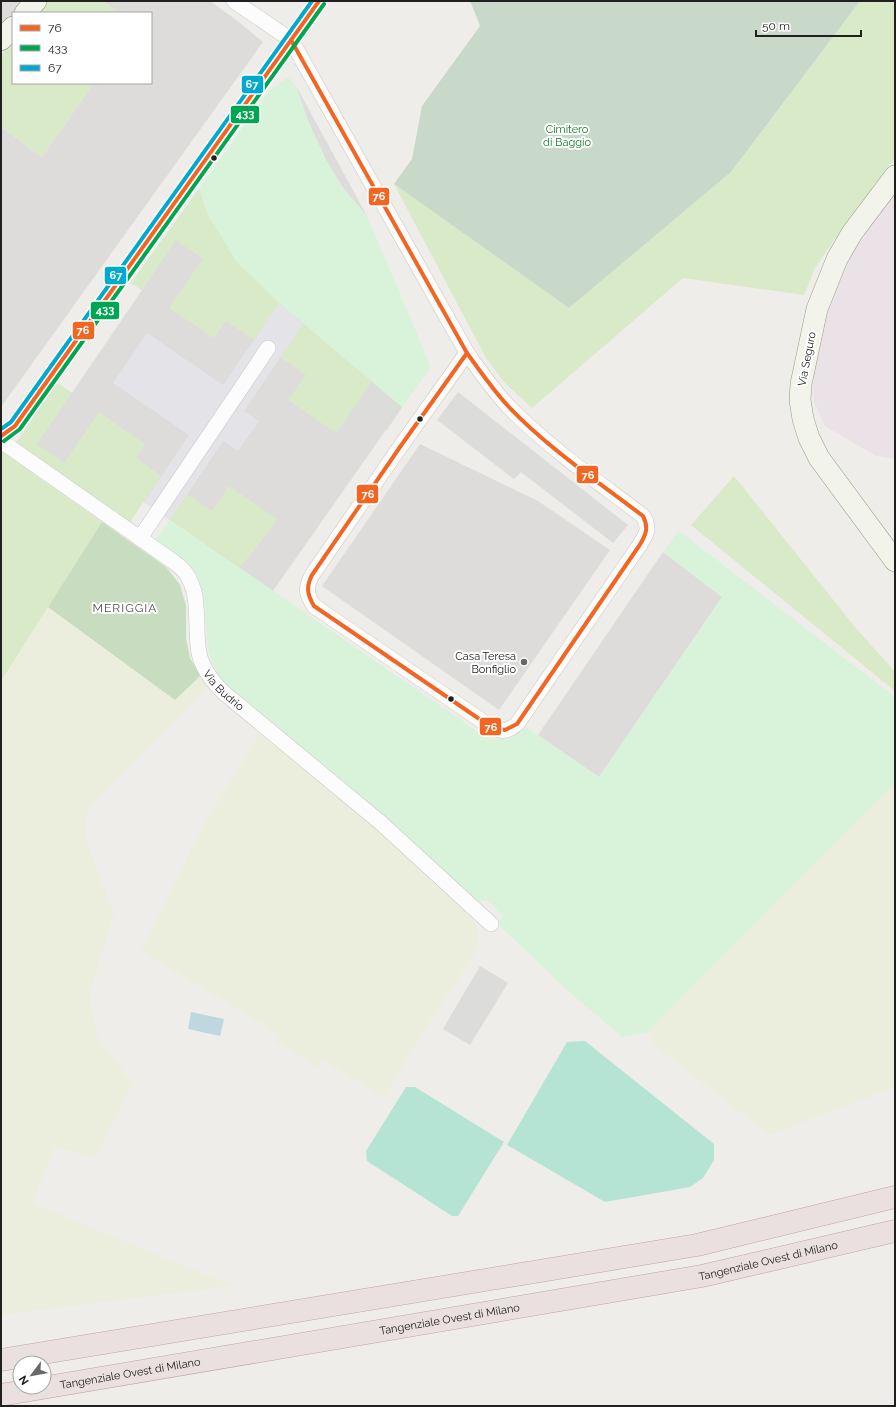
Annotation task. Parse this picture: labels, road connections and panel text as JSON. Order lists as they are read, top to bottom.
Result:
{
  "streets": {
    "highway": ["Tangenziale Ovest di Milano"],
    "street": ["Via Seguro", "Via Budrio"]
  },
  "districts": ["MERIGGIA"],
  "parks": ["Cimitero di Baggio"],
  "places": ["Casa Teresa Bonfiglio"],
  "lines": ["transit line 76", "transit line 67", "transit line 433"],
  "legend": ["76", "433", "67"],
  "scale_bar": "50 m",
  "north": "bottom left"
}
